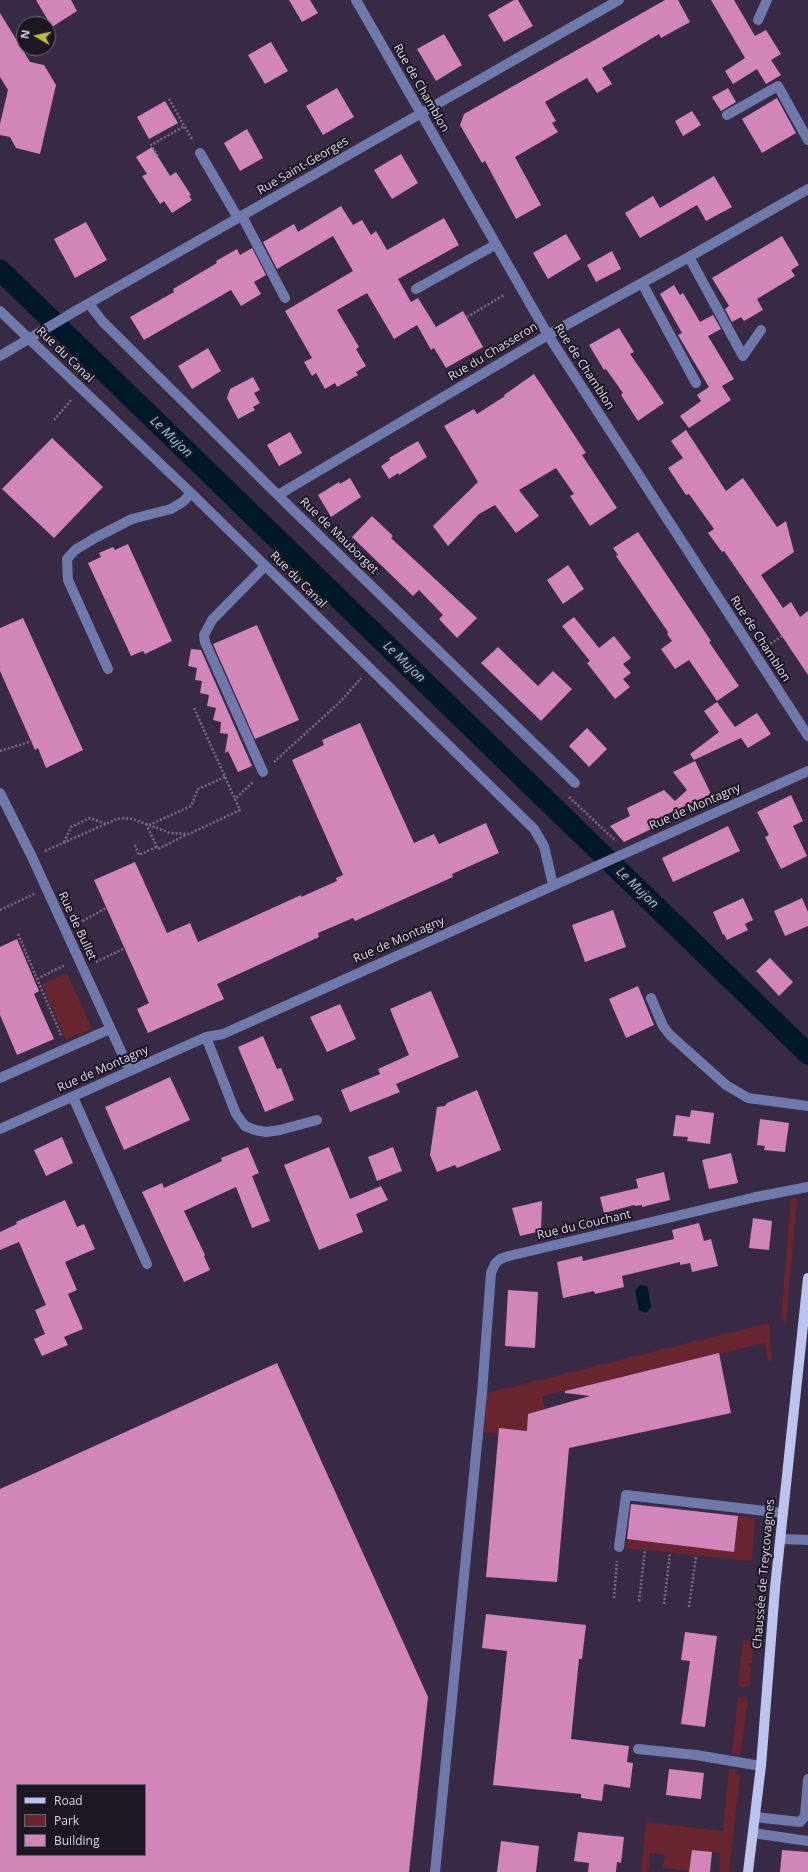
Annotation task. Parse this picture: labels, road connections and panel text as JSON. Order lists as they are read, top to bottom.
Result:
{
  "streets": {
    "main road": ["Chaussée de Treycovagnes"],
    "street": [
      "Rue de Chamblon",
      "Rue Saint-Georges",
      "Rue du Chasseron",
      "Rue du Canal",
      "Rue de Mauborget",
      "Rue de Montagny",
      "Rue de Bullet",
      "Rue du Couchant"
    ]
  },
  "crossings": [
    ["Rue de Chamblon", "Rue Saint-Georges"],
    ["Rue de Chamblon", "Rue du Chasseron"],
    ["Rue Saint-Georges", "Rue du Canal"],
    ["Rue Saint-Georges", "Rue de Mauborget"],
    ["Rue du Chasseron", "Rue de Mauborget"],
    ["Rue du Canal", "Rue de Montagny"],
    ["Rue de Montagny", "Rue de Bullet"]
  ],
  "water": ["Le Mujon"],
  "legend": ["Road", "Park", "Building"],
  "north": "left"
}
